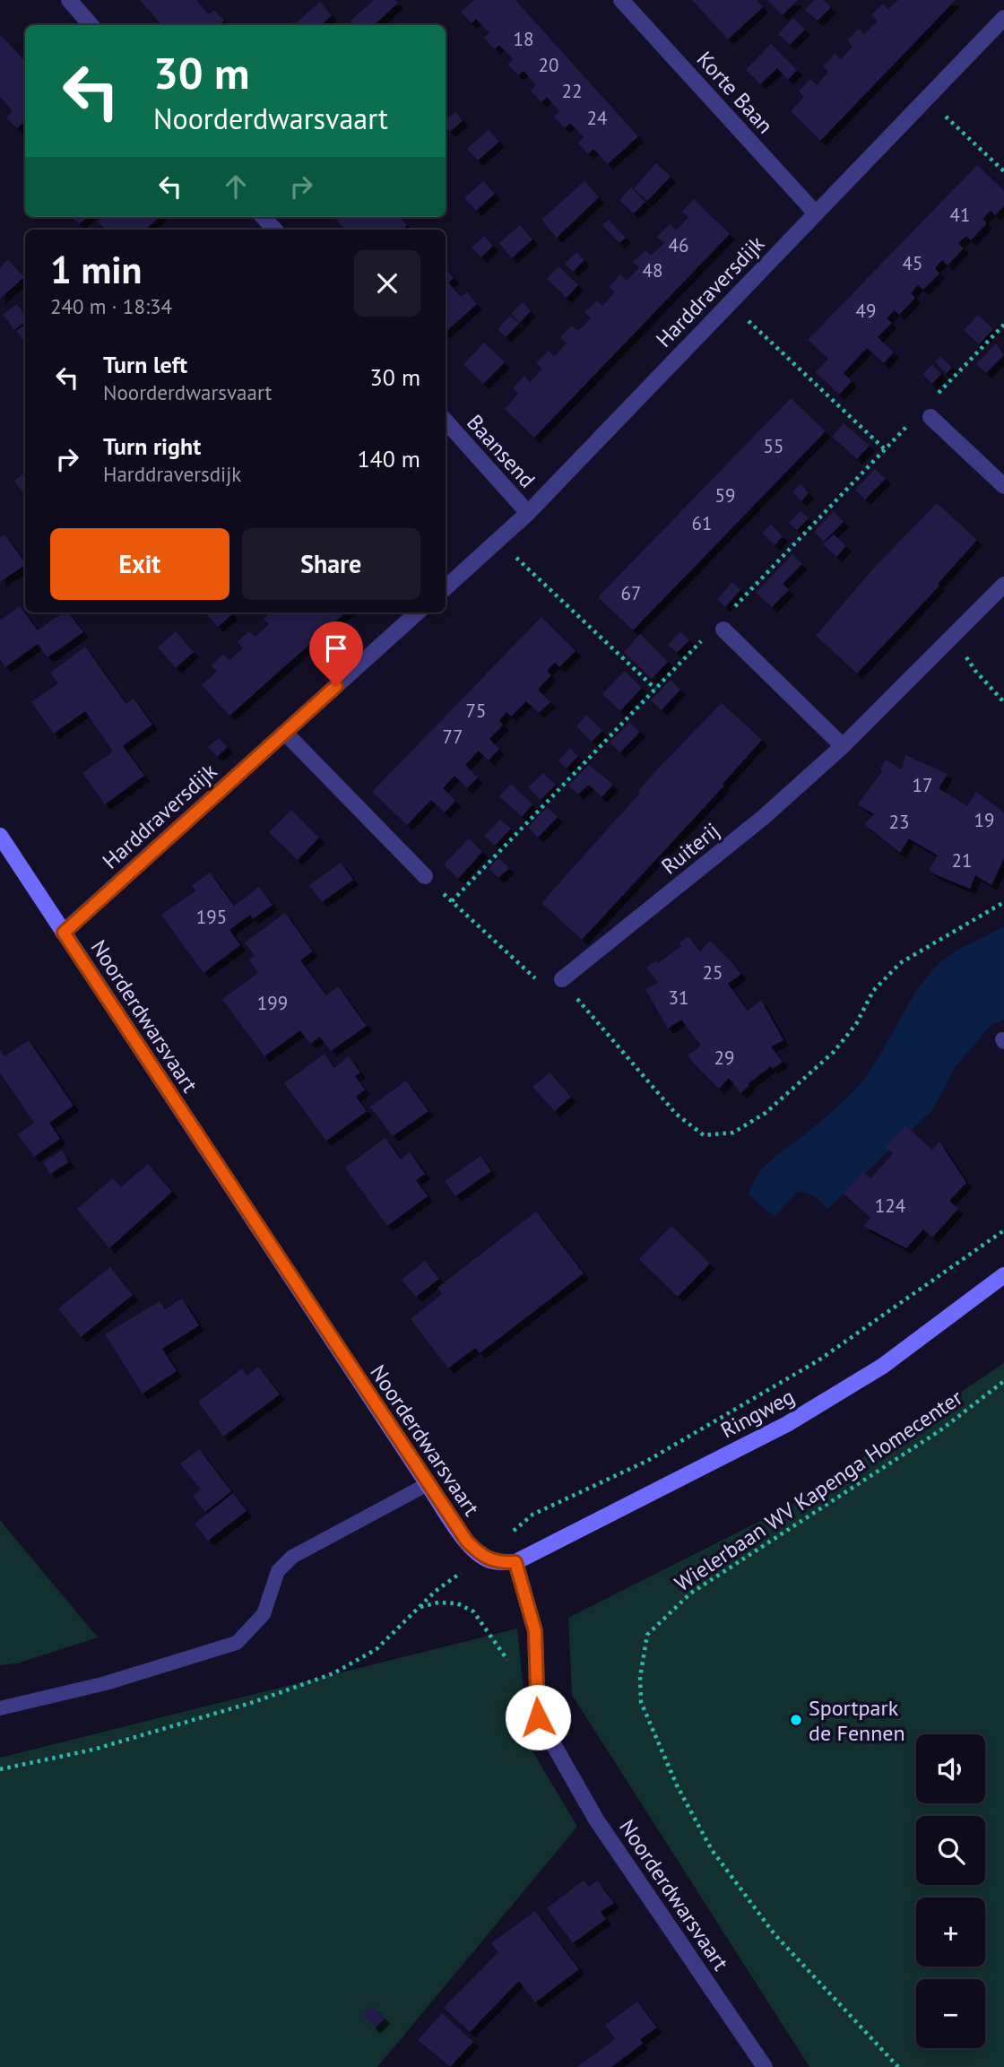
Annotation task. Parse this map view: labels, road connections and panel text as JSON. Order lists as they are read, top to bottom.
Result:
{
  "streets": {
    "main road": ["Noorderdwarsvaart", "Ringweg"],
    "street": [
      "Korte Baan",
      "Harddraversdijk",
      "Baansend",
      "Ruiterij"
    ],
    "path": ["Wielerbaan WV Kapenga Homecenter"]
  },
  "crossings": [
    ["Korte Baan", "Harddraversdijk"],
    ["Harddraversdijk", "Baansend"],
    ["Harddraversdijk", "Noorderdwarsvaart"],
    ["Noorderdwarsvaart", "Ringweg"]
  ],
  "places": ["Sportpark de Fennen"],
  "house_numbers": [
    "18",
    "20",
    "22",
    "24",
    "41",
    "46",
    "45",
    "48",
    "49",
    "55",
    "59",
    "61",
    "67",
    "75",
    "77",
    "17",
    "19",
    "23",
    "21",
    "195",
    "25",
    "31",
    "199",
    "29",
    "124"
  ],
  "page": {
    "turn": ["30 m", "Noorderdwarsvaart"],
    "heading": ["1 min", "240 m · 18:34"],
    "list": [
      {
        "name": "Turn left",
        "note": "Noorderdwarsvaart",
        "value": "30 m"
      },
      {
        "name": "Turn right",
        "note": "Harddraversdijk",
        "value": "140 m"
      }
    ],
    "buttons": ["Exit", "Share"],
    "map_buttons": ["+", "−"]
  }
}
